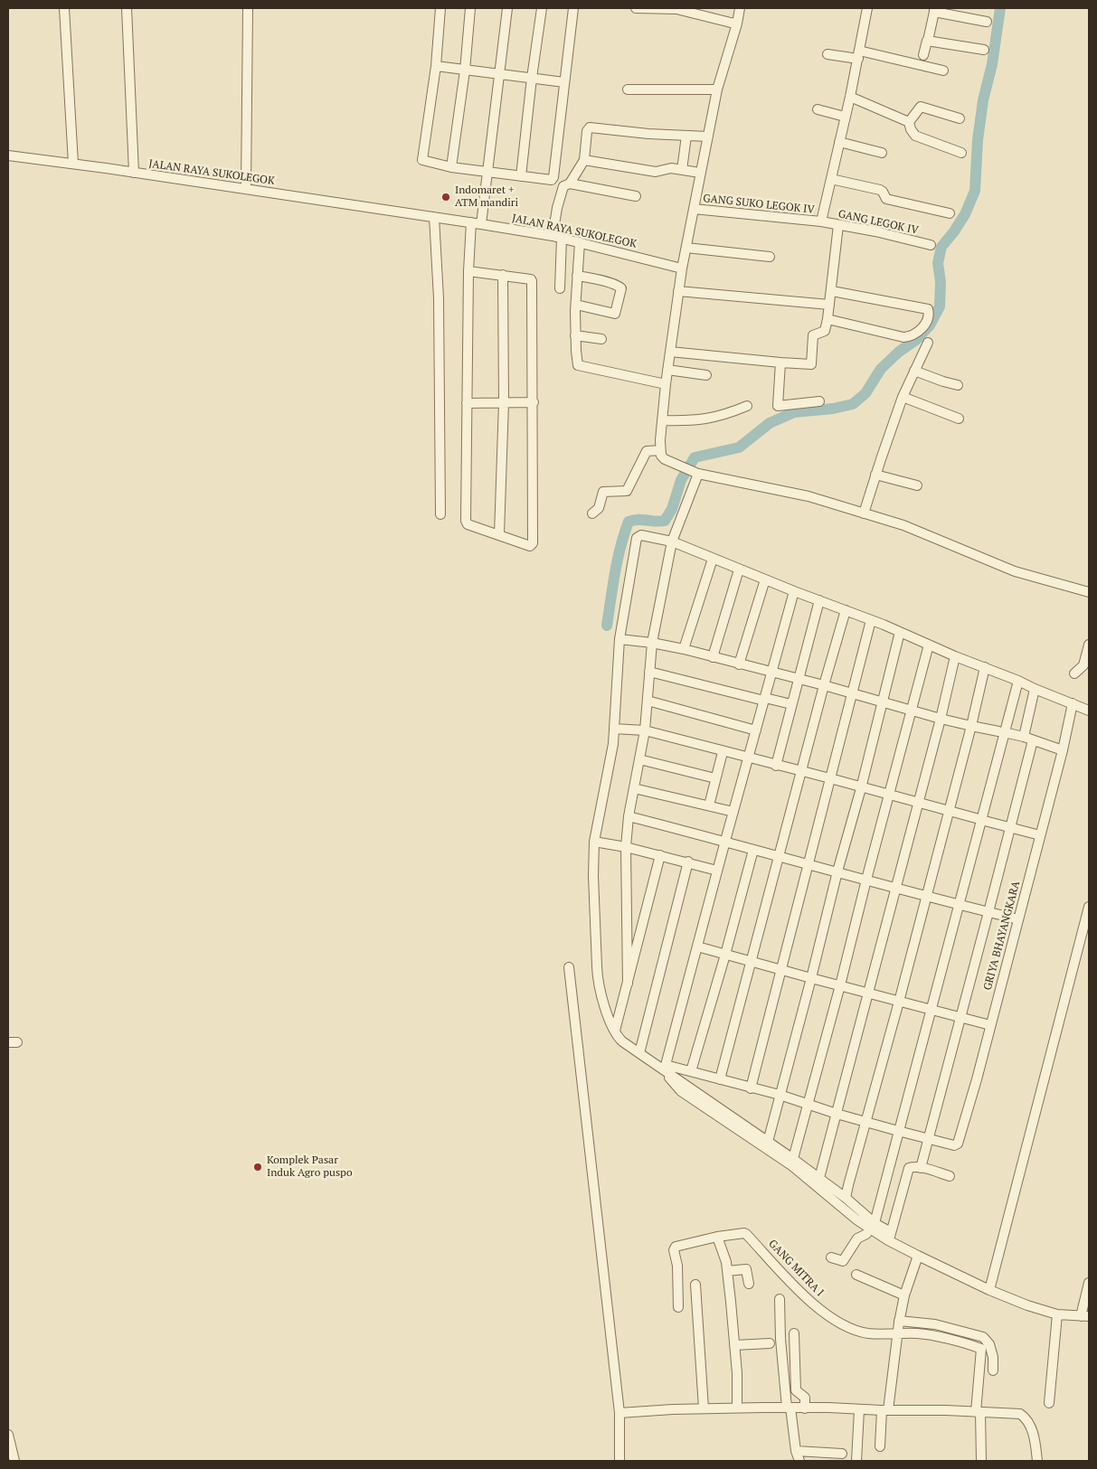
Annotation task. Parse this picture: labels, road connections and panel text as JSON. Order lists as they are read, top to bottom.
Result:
{
  "streets": {
    "street": [
      "JALAN RAYA SUKOLEGOK",
      "GANG SUKO LEGOK IV",
      "GANG LEGOK IV",
      "GRIYA BHAYANGKARA",
      "GANG MITRA I"
    ]
  },
  "crossings": [
    ["GANG SUKO LEGOK IV", "GANG LEGOK IV"]
  ],
  "places": ["Indomaret + ATM mandiri", "Komplek Pasar Induk Agro puspo"]
}
